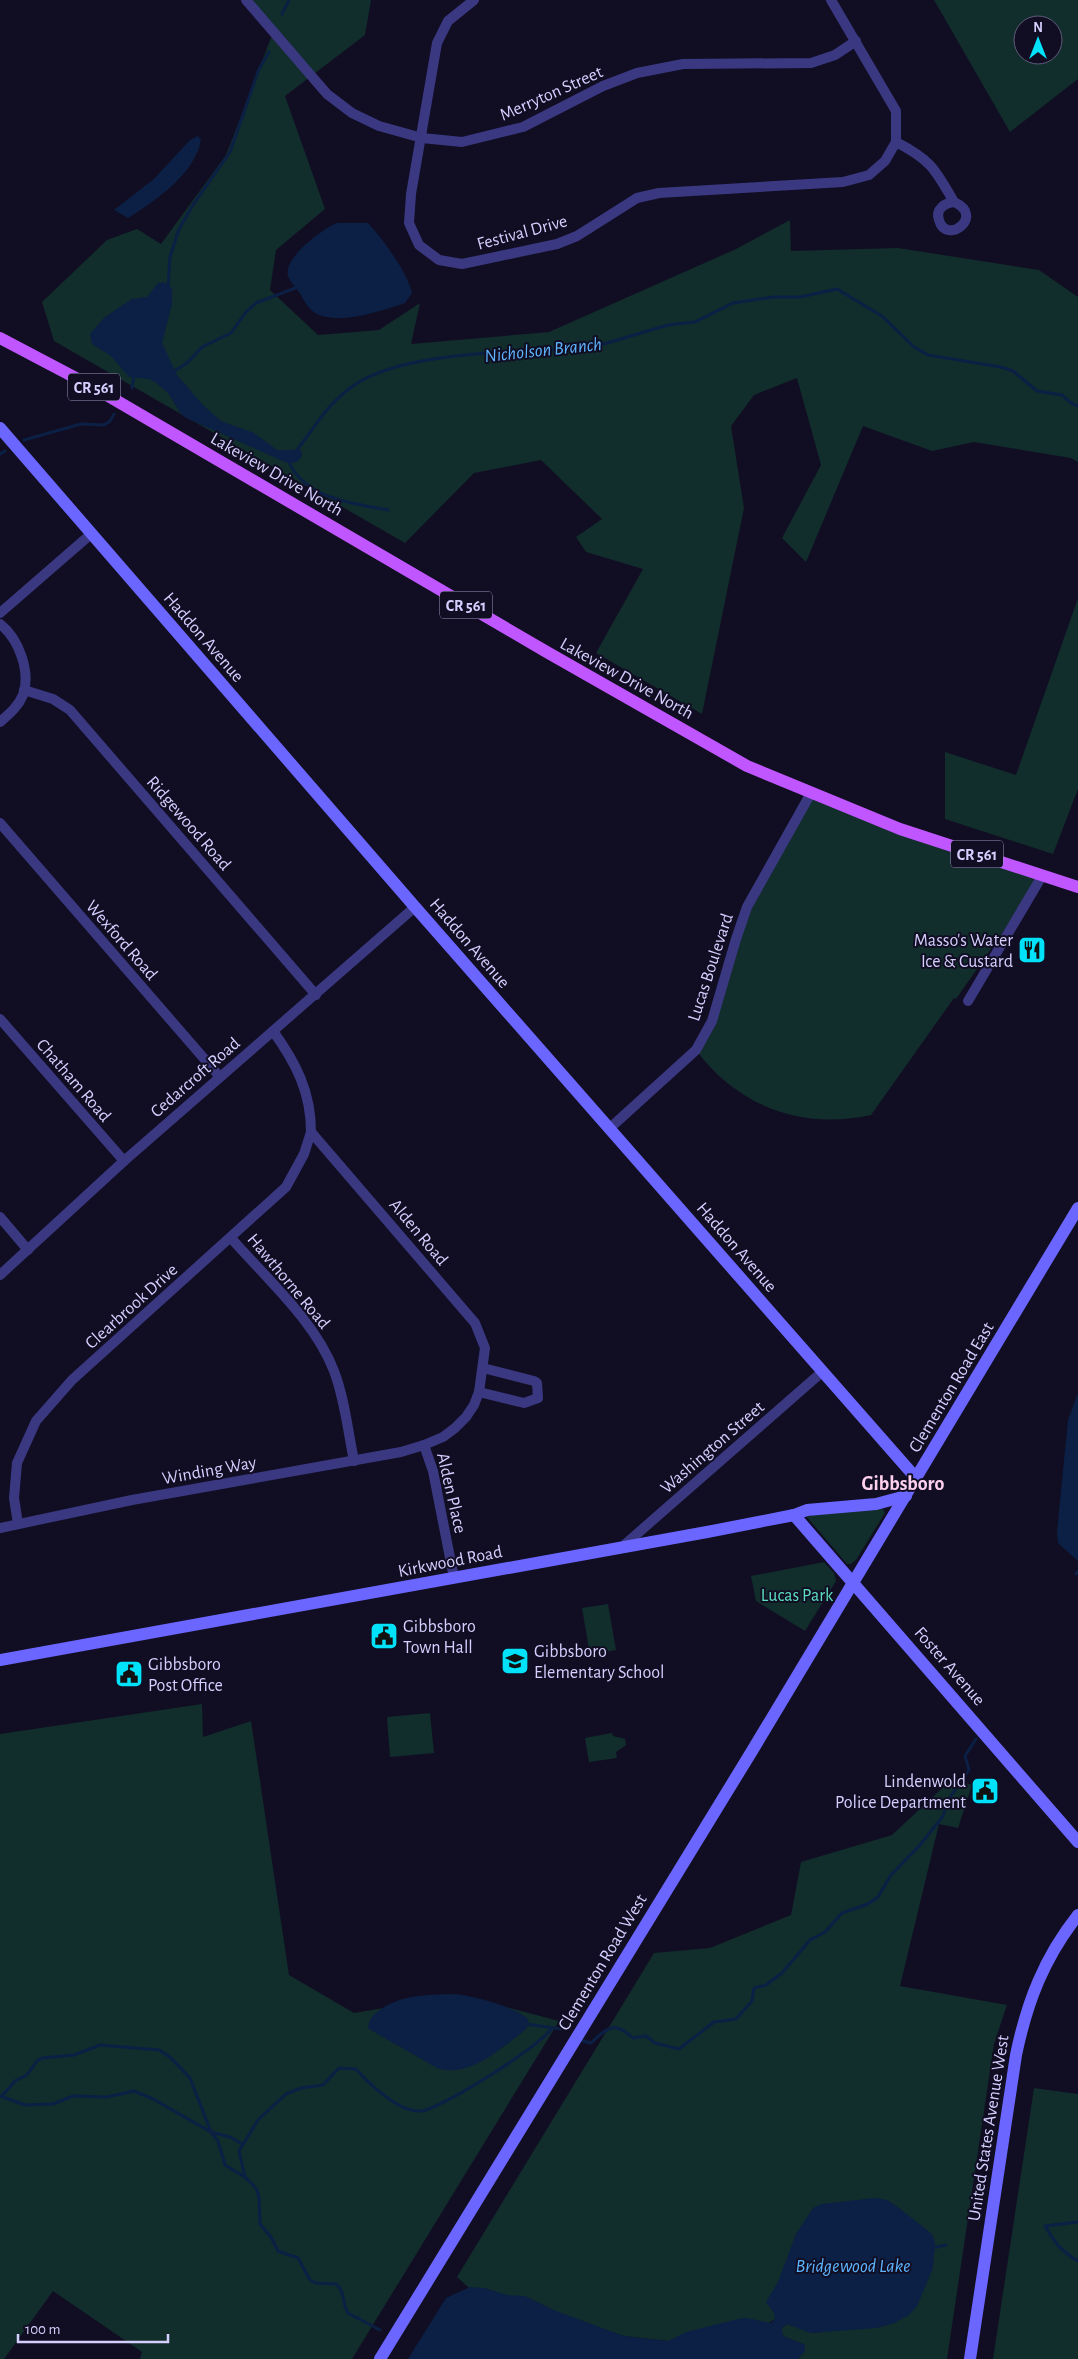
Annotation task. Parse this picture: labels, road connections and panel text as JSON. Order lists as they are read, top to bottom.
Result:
{
  "streets": {
    "main road": ["CR 561", "Lakeview Drive North"],
    "street": [
      "Merryton Street",
      "Festival Drive",
      "Haddon Avenue",
      "Ridgewood Road",
      "Wexford Road",
      "Lucas Boulevard",
      "Cedarcroft Road",
      "Chatham Road",
      "Alden Road",
      "Hawthorne Road",
      "Clearbrook Drive",
      "Clementon Road East",
      "Washington Street",
      "Winding Way",
      "Alden Place",
      "Kirkwood Road",
      "Foster Avenue",
      "Clementon Road West",
      "United States Avenue West"
    ]
  },
  "crossings": [
    ["Merryton Street", "Festival Drive"],
    ["Lakeview Drive North", "Lucas Boulevard"],
    ["Haddon Avenue", "Lucas Boulevard"],
    ["Haddon Avenue", "Cedarcroft Road"],
    ["Haddon Avenue", "Clementon Road East"],
    ["Haddon Avenue", "Washington Street"],
    ["Ridgewood Road", "Cedarcroft Road"],
    ["Wexford Road", "Cedarcroft Road"],
    ["Cedarcroft Road", "Chatham Road"],
    ["Alden Road", "Clearbrook Drive"],
    ["Alden Road", "Winding Way"],
    ["Alden Road", "Alden Place"],
    ["Hawthorne Road", "Clearbrook Drive"],
    ["Hawthorne Road", "Winding Way"],
    ["Clearbrook Drive", "Winding Way"],
    ["Clementon Road East", "Kirkwood Road"],
    ["Clementon Road East", "Foster Avenue"],
    ["Clementon Road East", "Clementon Road West"],
    ["Washington Street", "Kirkwood Road"],
    ["Winding Way", "Alden Place"],
    ["Alden Place", "Kirkwood Road"],
    ["Kirkwood Road", "Foster Avenue"],
    ["Foster Avenue", "Clementon Road West"]
  ],
  "districts": ["Gibbsboro"],
  "water": ["Nicholson Branch", "Bridgewood Lake"],
  "parks": ["Lucas Park"],
  "places": {
    "restaurant": ["Masso's Water Ice & Custard"],
    "public building": ["Gibbsboro Town Hall", "Gibbsboro Post Office", "Lindenwold Police Department"],
    "school or university": ["Gibbsboro Elementary School"]
  },
  "scale_bar": "100 m",
  "north": "top"
}
